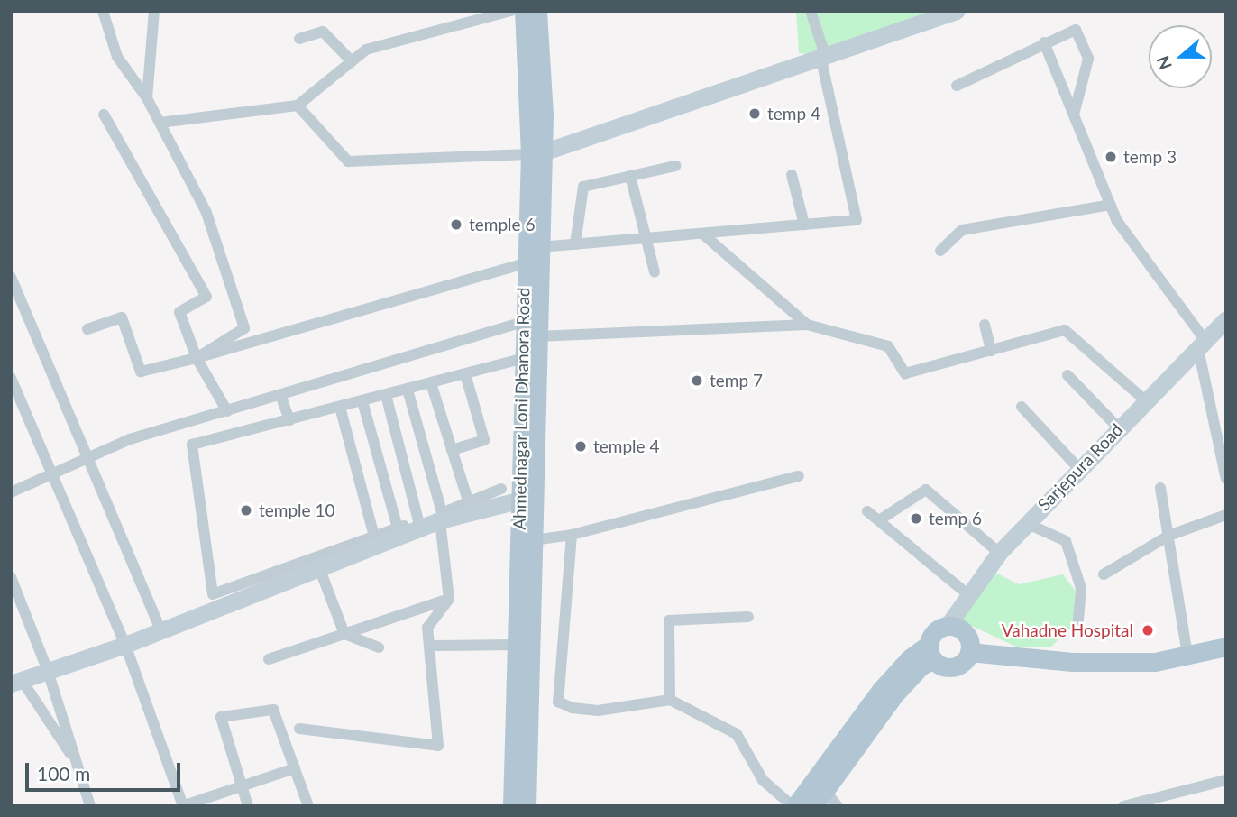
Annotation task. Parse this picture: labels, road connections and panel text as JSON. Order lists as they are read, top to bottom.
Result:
{
  "streets": {
    "main road": ["Ahmednagar Loni Dhanora Road"],
    "street": ["Sarjepura Road"]
  },
  "places": [
    "temp 4",
    "temp 3",
    "temple 6",
    "temp 7",
    "temple 4",
    "temple 10",
    "temp 6",
    "Vahadne Hospital"
  ],
  "scale_bar": "100 m",
  "north": "left"
}
